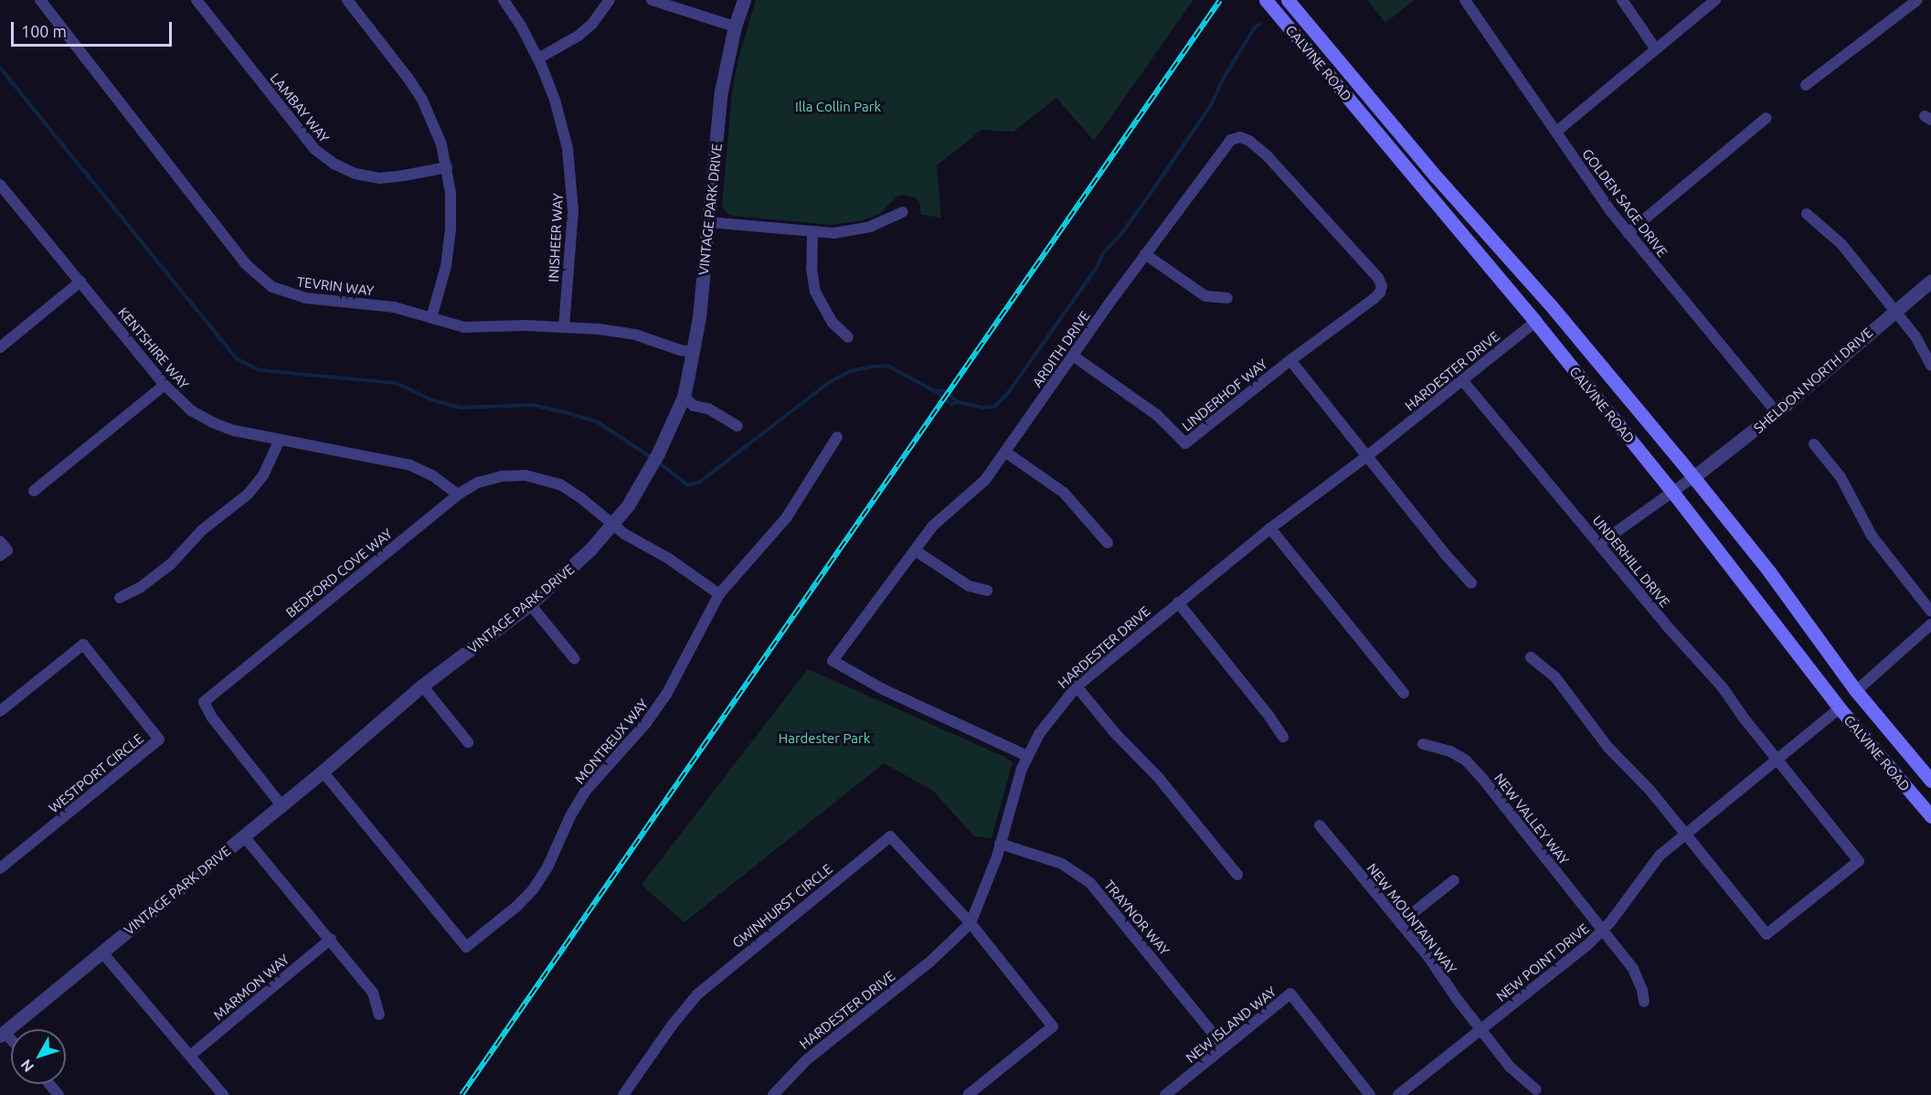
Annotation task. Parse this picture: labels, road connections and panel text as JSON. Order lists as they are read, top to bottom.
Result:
{
  "streets": {
    "main road": ["CALVINE ROAD"],
    "street": [
      "LAMBAY WAY",
      "GOLDEN SAGE DRIVE",
      "VINTAGE PARK DRIVE",
      "INISHEER WAY",
      "TEVRIN WAY",
      "KENTSHIRE WAY",
      "ARDITH DRIVE",
      "HARDESTER DRIVE",
      "SHELDON NORTH DRIVE",
      "LINDERHOF WAY",
      "UNDERHILL DRIVE",
      "BEDFORD COVE WAY",
      "MONTREUX WAY",
      "WESTPORT CIRCLE",
      "NEW VALLEY WAY",
      "GWINHURST CIRCLE",
      "TRAYNOR WAY",
      "NEW MOUNTAIN WAY",
      "NEW POINT DRIVE",
      "MARMON WAY",
      "NEW ISLAND WAY"
    ]
  },
  "crossings": [
    ["CALVINE ROAD", "HARDESTER DRIVE"],
    ["CALVINE ROAD", "SHELDON NORTH DRIVE"],
    ["CALVINE ROAD", "NEW POINT DRIVE"],
    ["GOLDEN SAGE DRIVE", "SHELDON NORTH DRIVE"],
    ["VINTAGE PARK DRIVE", "TEVRIN WAY"],
    ["VINTAGE PARK DRIVE", "BEDFORD COVE WAY"],
    ["VINTAGE PARK DRIVE", "MONTREUX WAY"],
    ["INISHEER WAY", "TEVRIN WAY"],
    ["KENTSHIRE WAY", "BEDFORD COVE WAY"],
    ["ARDITH DRIVE", "HARDESTER DRIVE"],
    ["ARDITH DRIVE", "LINDERHOF WAY"],
    ["HARDESTER DRIVE", "UNDERHILL DRIVE"],
    ["HARDESTER DRIVE", "GWINHURST CIRCLE"],
    ["HARDESTER DRIVE", "TRAYNOR WAY"],
    ["UNDERHILL DRIVE", "NEW POINT DRIVE"],
    ["BEDFORD COVE WAY", "MONTREUX WAY"],
    ["NEW VALLEY WAY", "NEW POINT DRIVE"],
    ["TRAYNOR WAY", "NEW ISLAND WAY"],
    ["NEW MOUNTAIN WAY", "NEW POINT DRIVE"]
  ],
  "parks": ["Illa Collin Park", "Hardester Park"],
  "scale_bar": "100 m",
  "north": "bottom left"
}
